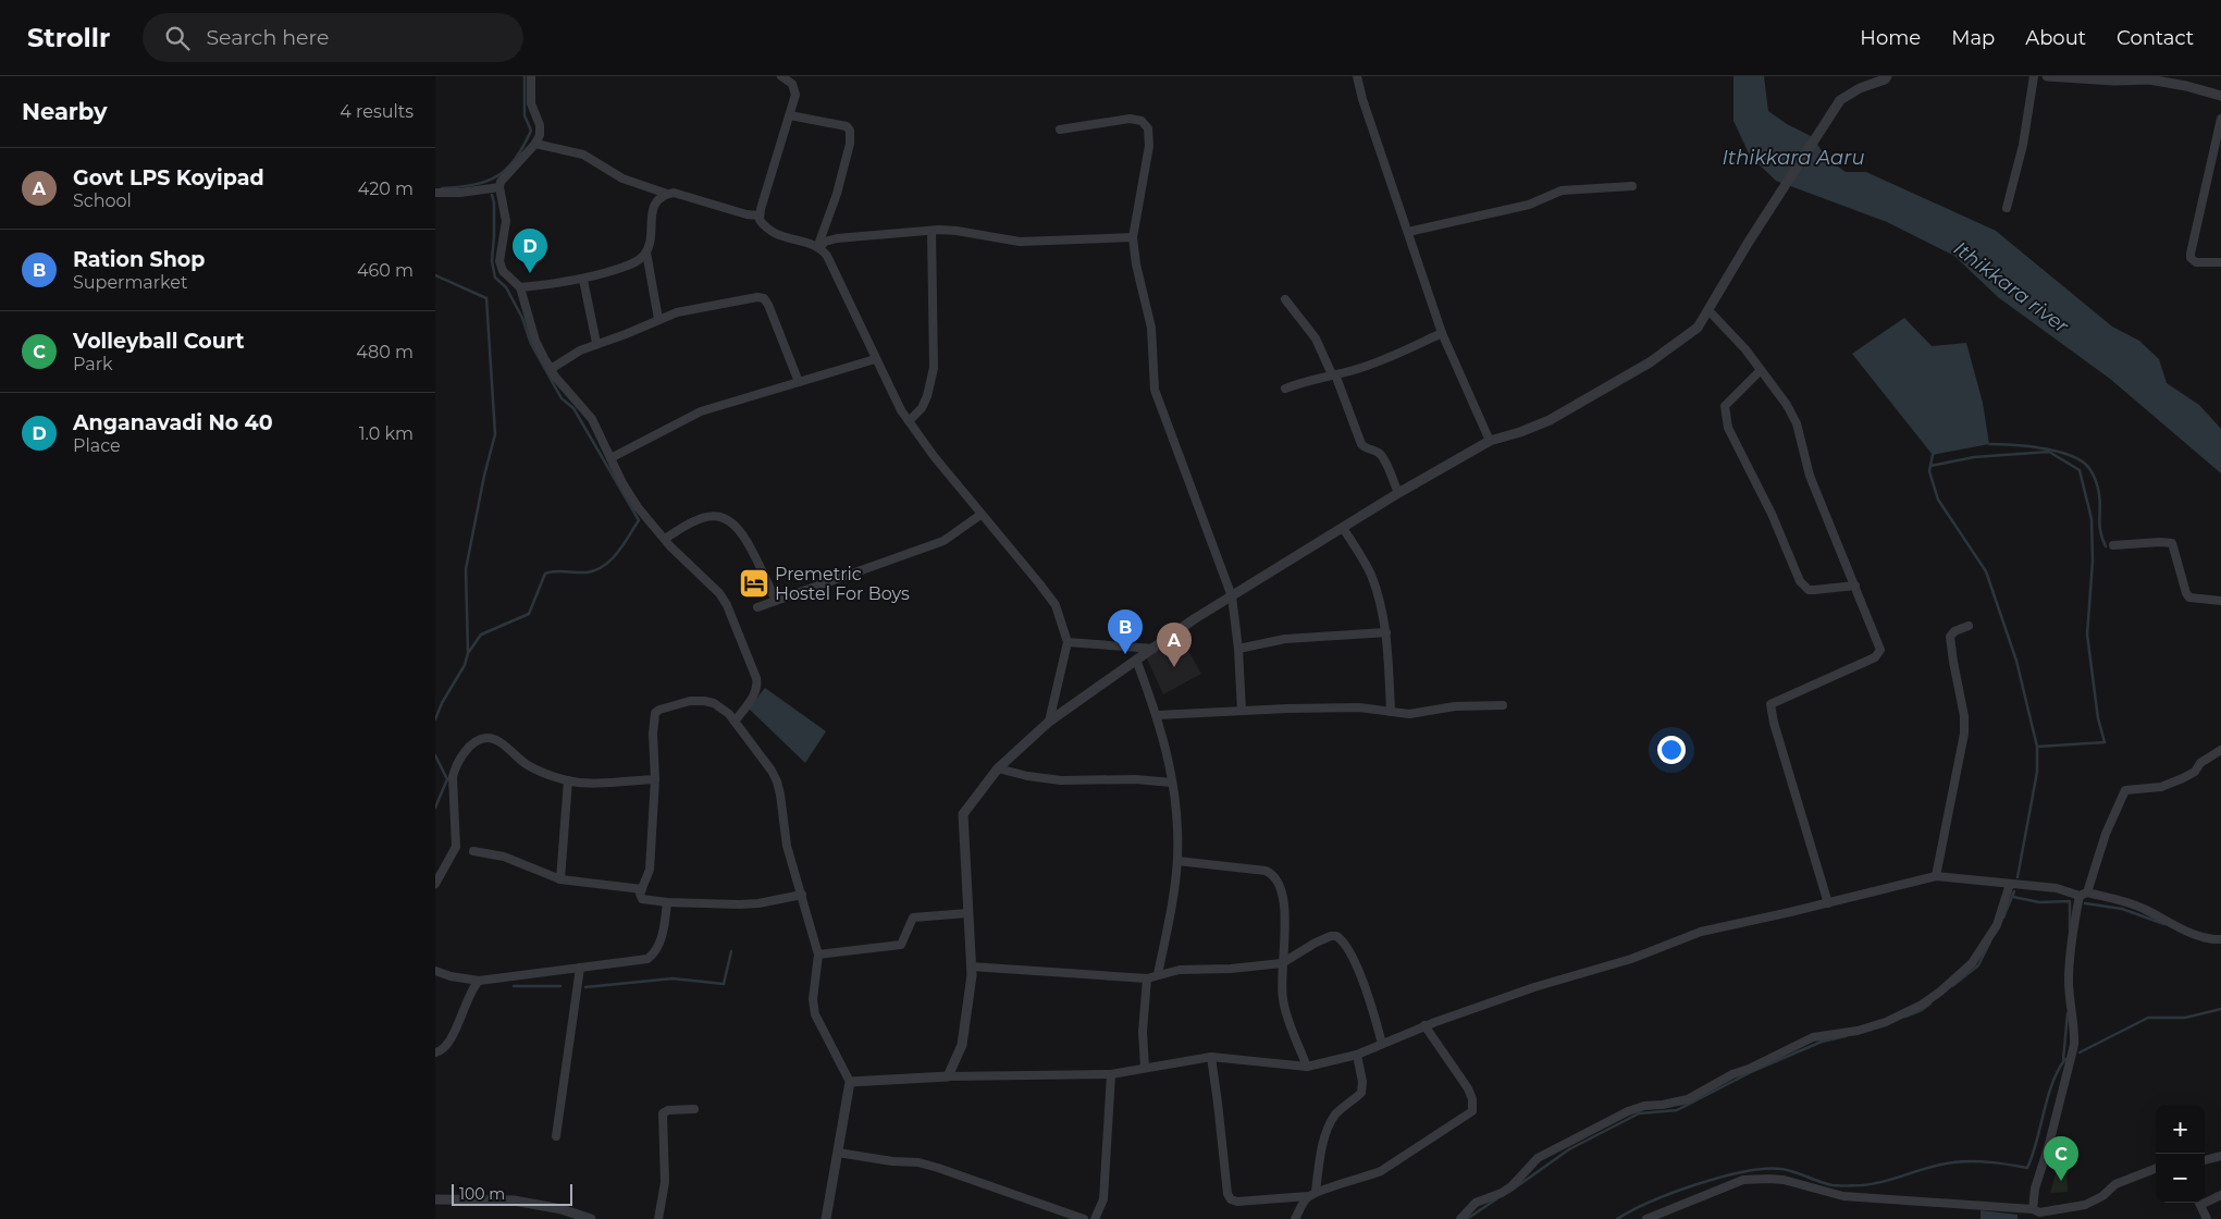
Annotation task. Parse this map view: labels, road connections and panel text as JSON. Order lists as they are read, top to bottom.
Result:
{
  "water": ["Ithikkara Aaru", "Ithikkara river"],
  "places": {
    "hotel": ["Premetric Hostel For Boys"]
  },
  "scale_bar": "100 m",
  "page": {
    "header": "Strollr",
    "search": "Search here",
    "nav": [
      "Home",
      "Map",
      "About",
      "Contact"
    ],
    "heading": ["Nearby", "4 results"],
    "list": [
      {
        "mark": "A",
        "name": "Govt LPS Koyipad",
        "note": "School",
        "value": "420 m"
      },
      {
        "mark": "B",
        "name": "Ration Shop",
        "note": "Supermarket",
        "value": "460 m"
      },
      {
        "mark": "C",
        "name": "Volleyball Court",
        "note": "Park",
        "value": "480 m"
      },
      {
        "mark": "D",
        "name": "Anganavadi No 40",
        "note": "Place",
        "value": "1.0 km"
      }
    ],
    "pins": [
      "D",
      "B",
      "A",
      "C"
    ],
    "map_buttons": ["+", "−"],
    "scale": "100 m"
  }
}
